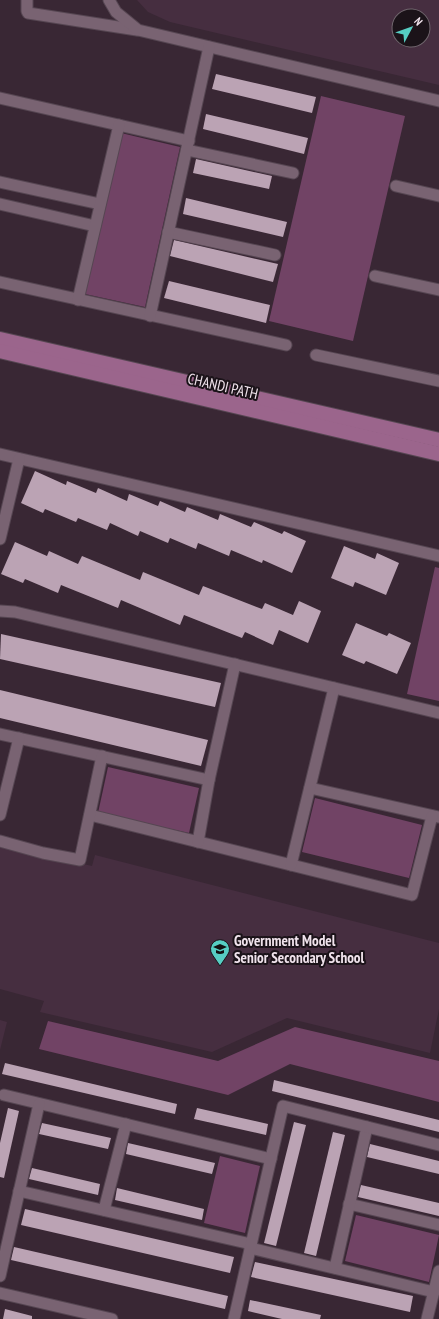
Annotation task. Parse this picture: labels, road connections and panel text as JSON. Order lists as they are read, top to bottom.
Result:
{
  "streets": {
    "main road": ["CHANDI PATH"]
  },
  "places": {
    "school or university": ["Government Model Senior Secondary School"]
  },
  "north": "top right"
}
